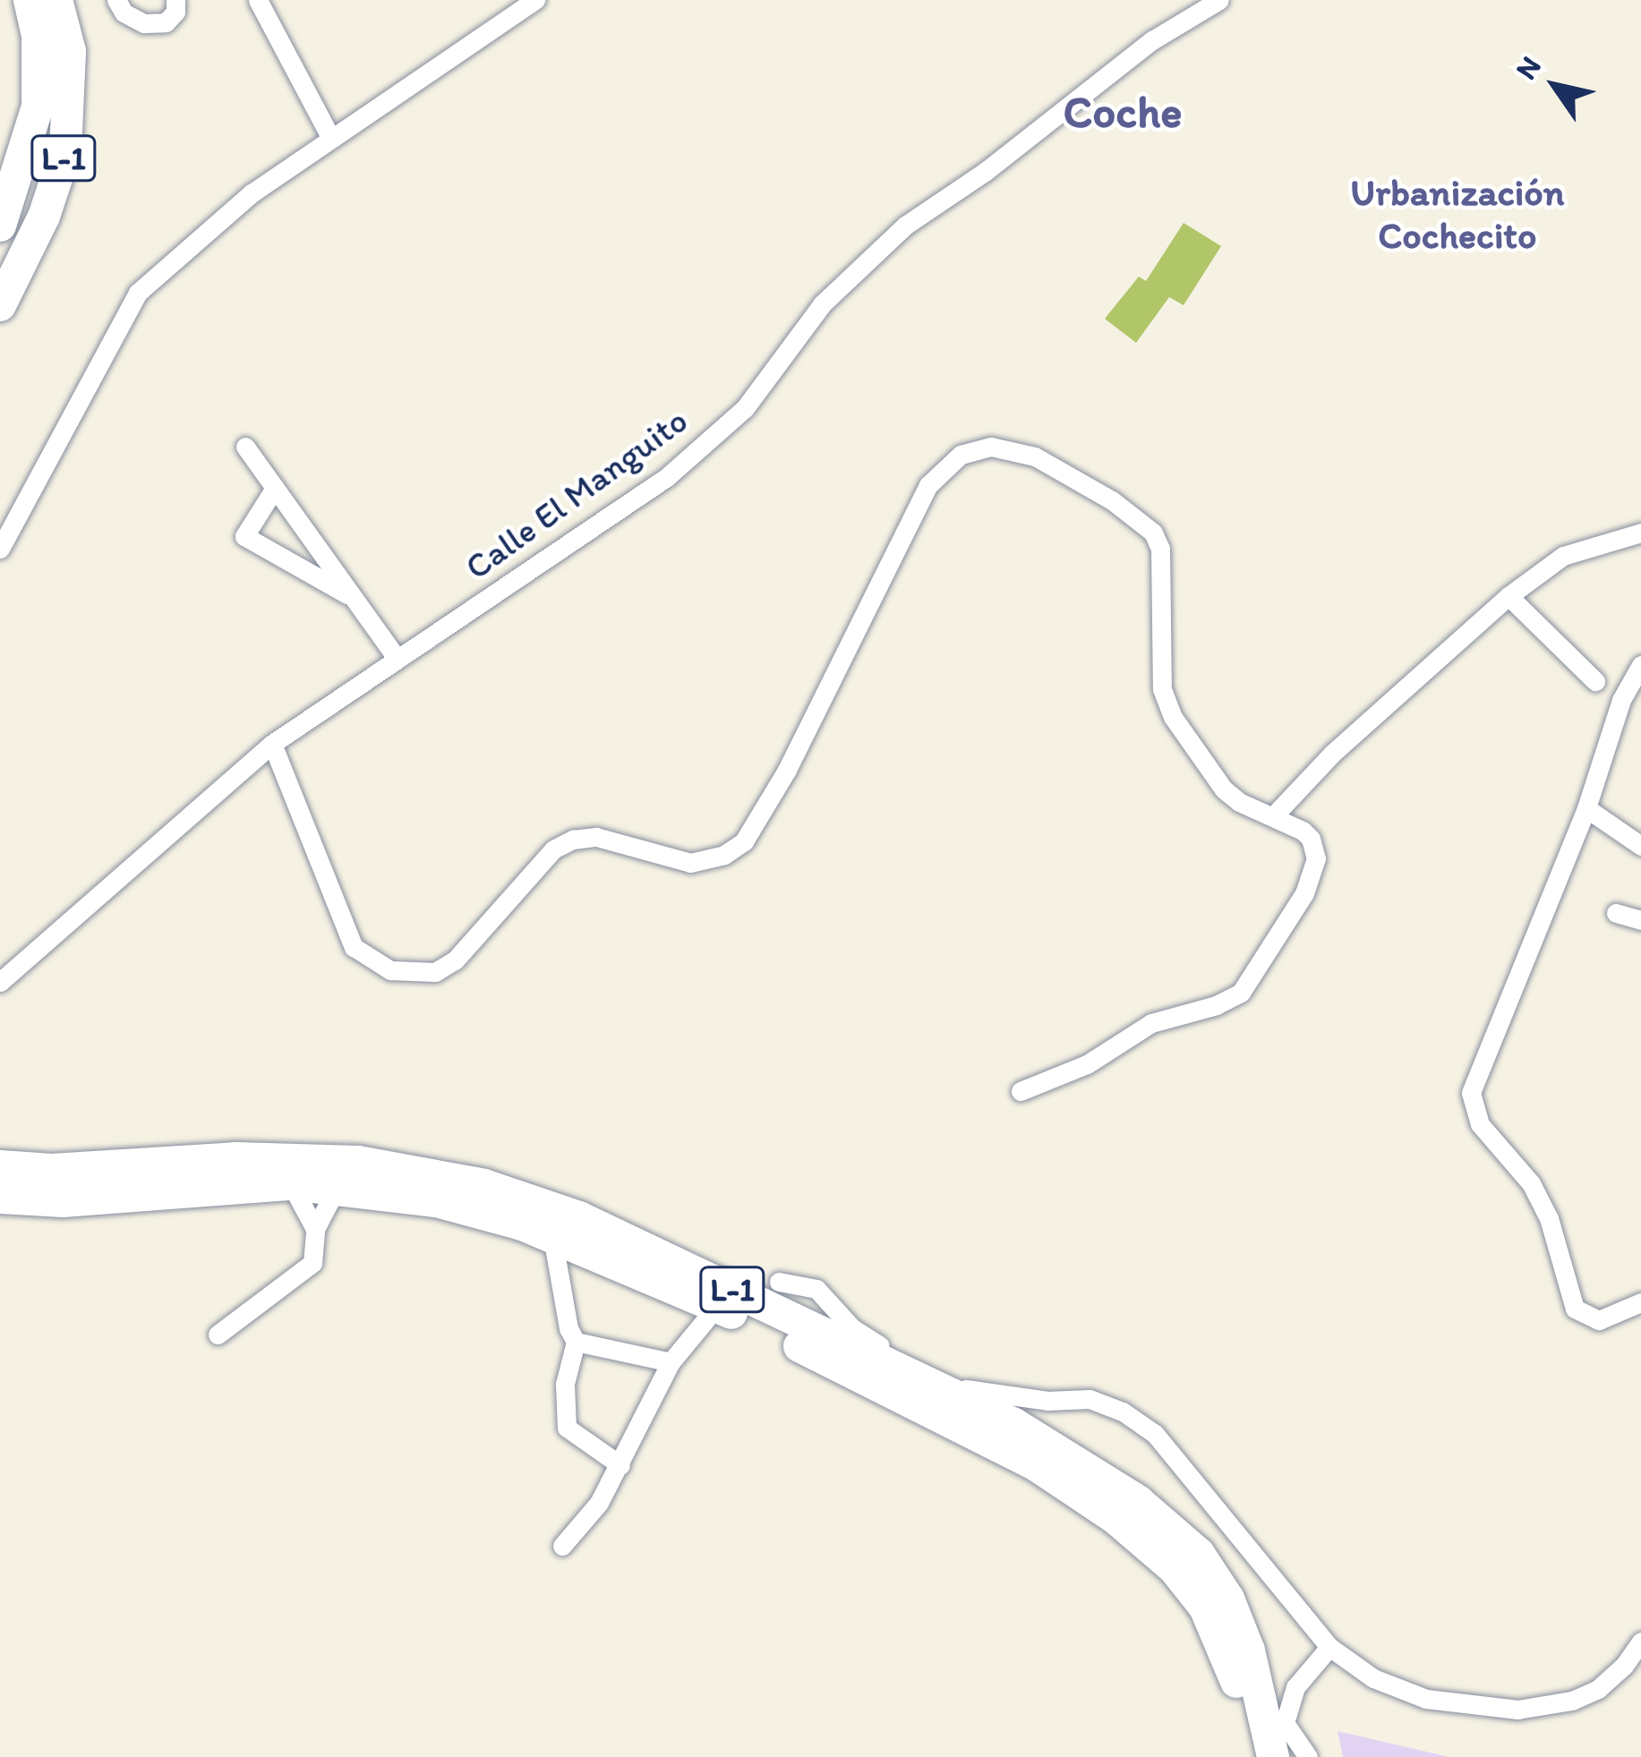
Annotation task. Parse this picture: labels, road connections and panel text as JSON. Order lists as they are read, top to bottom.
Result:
{
  "streets": {
    "main road": ["L-1"],
    "street": ["Calle El Manguito"]
  },
  "districts": ["Coche", "Urbanización Cochecito"],
  "north": "top left"
}
